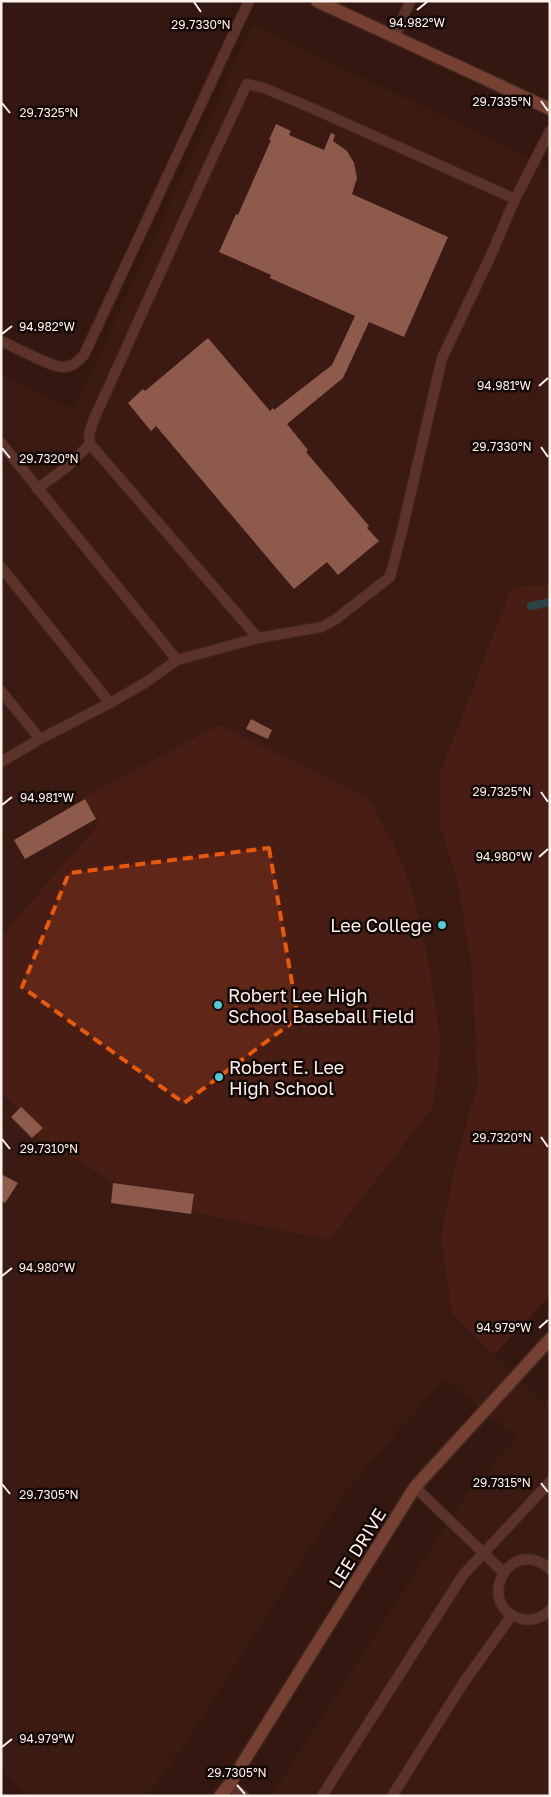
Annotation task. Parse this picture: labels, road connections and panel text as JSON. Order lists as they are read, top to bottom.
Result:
{
  "streets": {
    "main road": ["LEE DRIVE"]
  },
  "places": ["Lee College", "Robert Lee High School Baseball Field", "Robert E. Lee High School"],
  "coordinates": [
    "94.982°W",
    "29.7330°N",
    "29.7335°N",
    "29.7325°N",
    "94.981°W",
    "29.7320°N",
    "94.980°W",
    "29.7310°N",
    "94.979°W",
    "29.7315°N",
    "29.7305°N"
  ]
}
